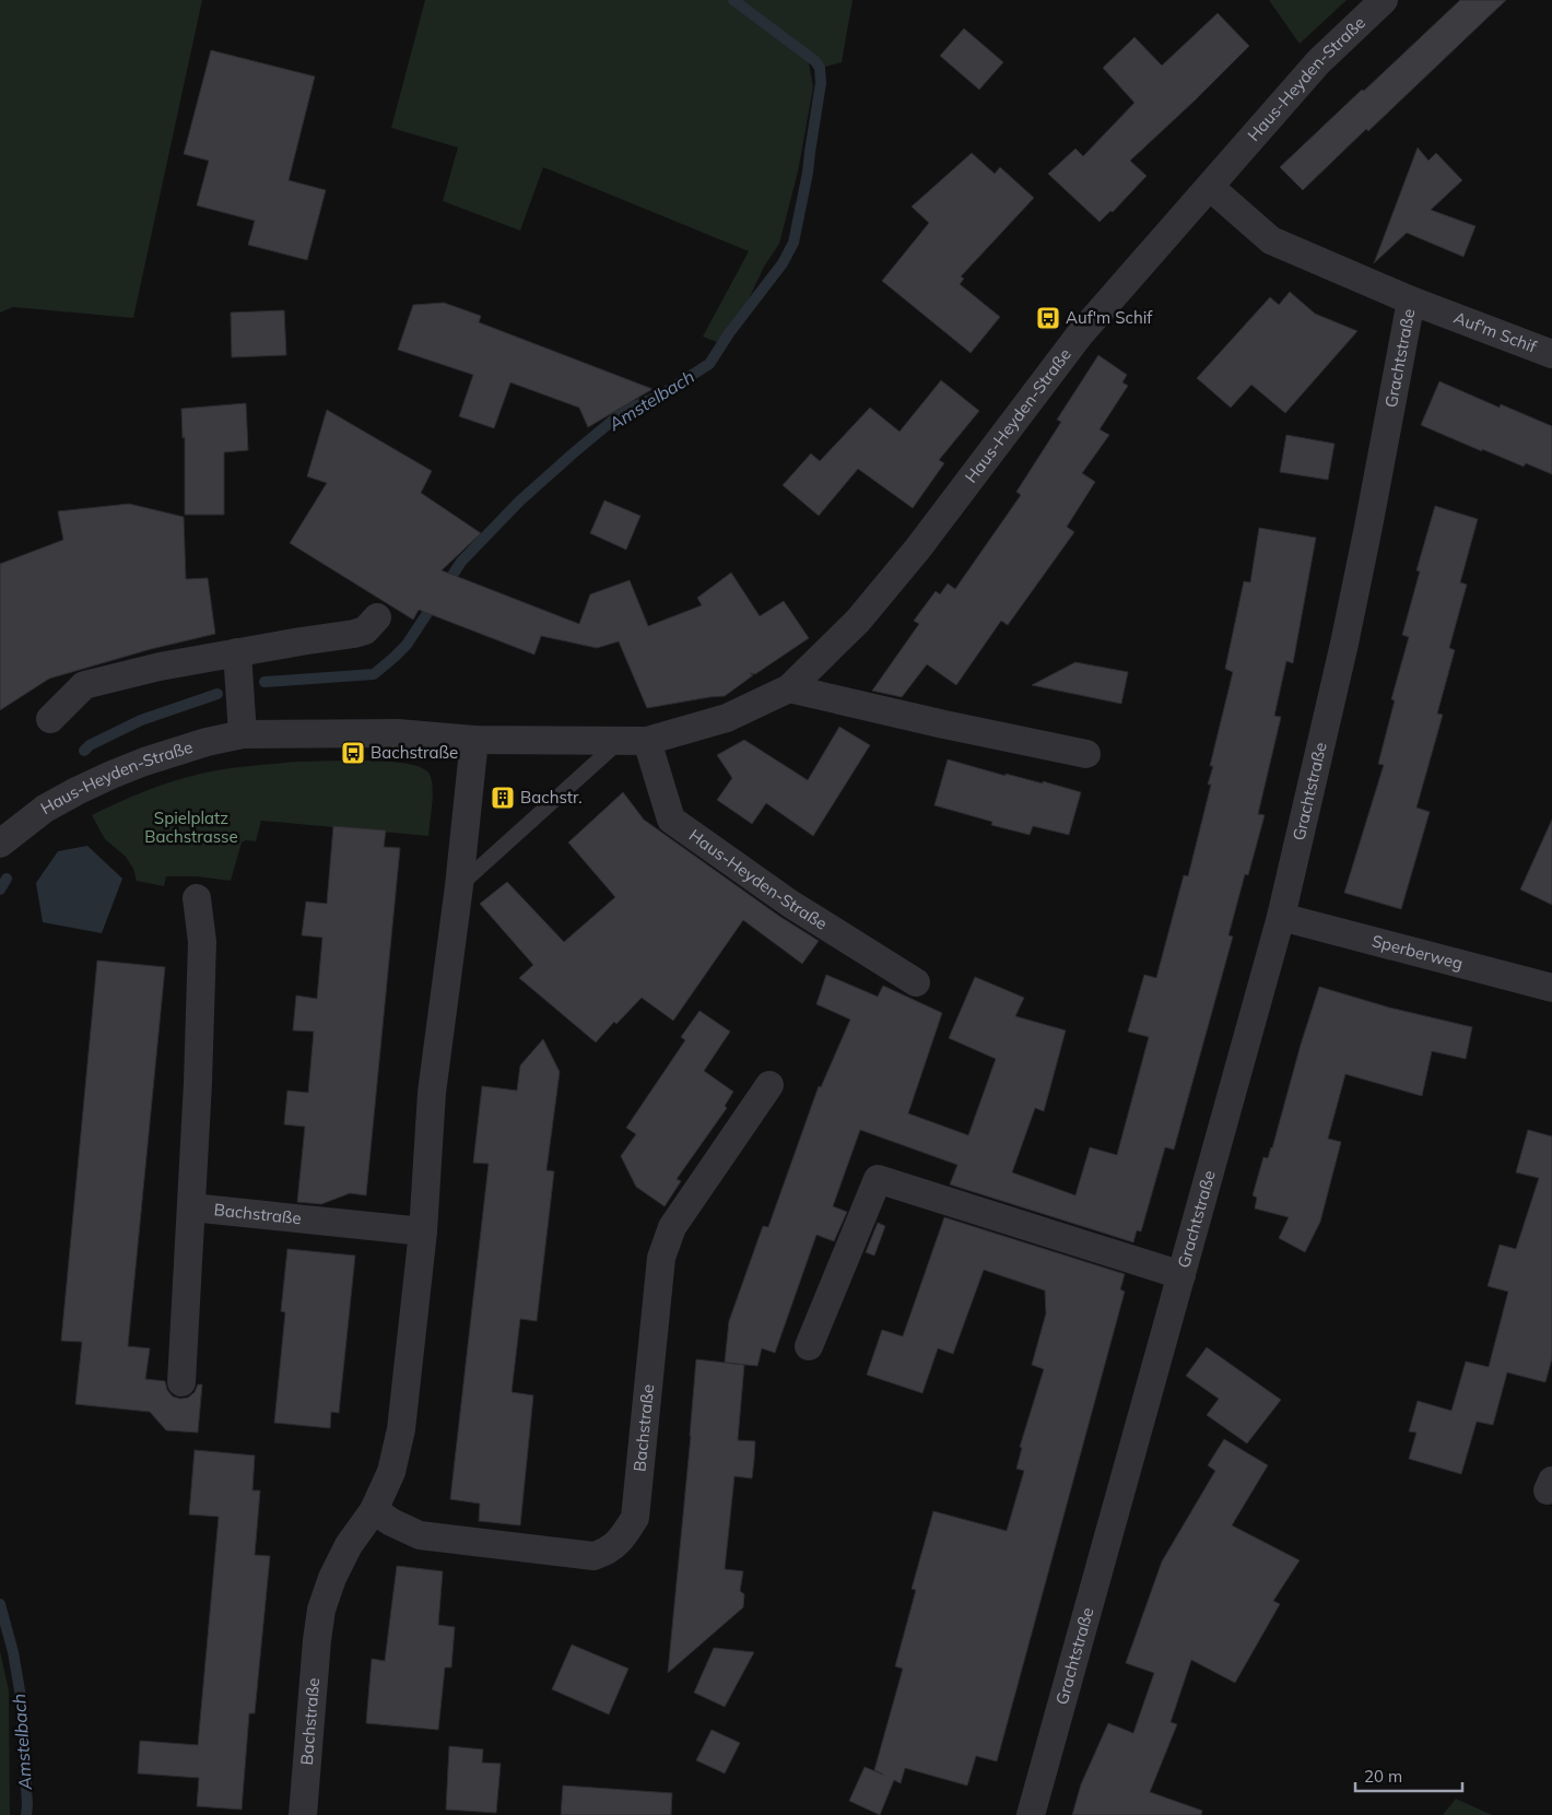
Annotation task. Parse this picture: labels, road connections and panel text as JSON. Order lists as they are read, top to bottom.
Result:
{
  "streets": {
    "street": [
      "Haus-Heyden-Straße",
      "Auf'm Schif",
      "Grachtstraße",
      "Sperberweg",
      "Bachstraße"
    ]
  },
  "crossings": [
    ["Haus-Heyden-Straße", "Auf'm Schif"],
    ["Haus-Heyden-Straße", "Bachstraße"],
    ["Auf'm Schif", "Grachtstraße"],
    ["Grachtstraße", "Sperberweg"]
  ],
  "water": ["Amstelbach"],
  "parks": ["Spielplatz Bachstrasse"],
  "places": {
    "bus stop": ["Auf'm Schif", "Bachstraße"],
    "building": ["Bachstr."]
  },
  "scale_bar": "20 m"
}
